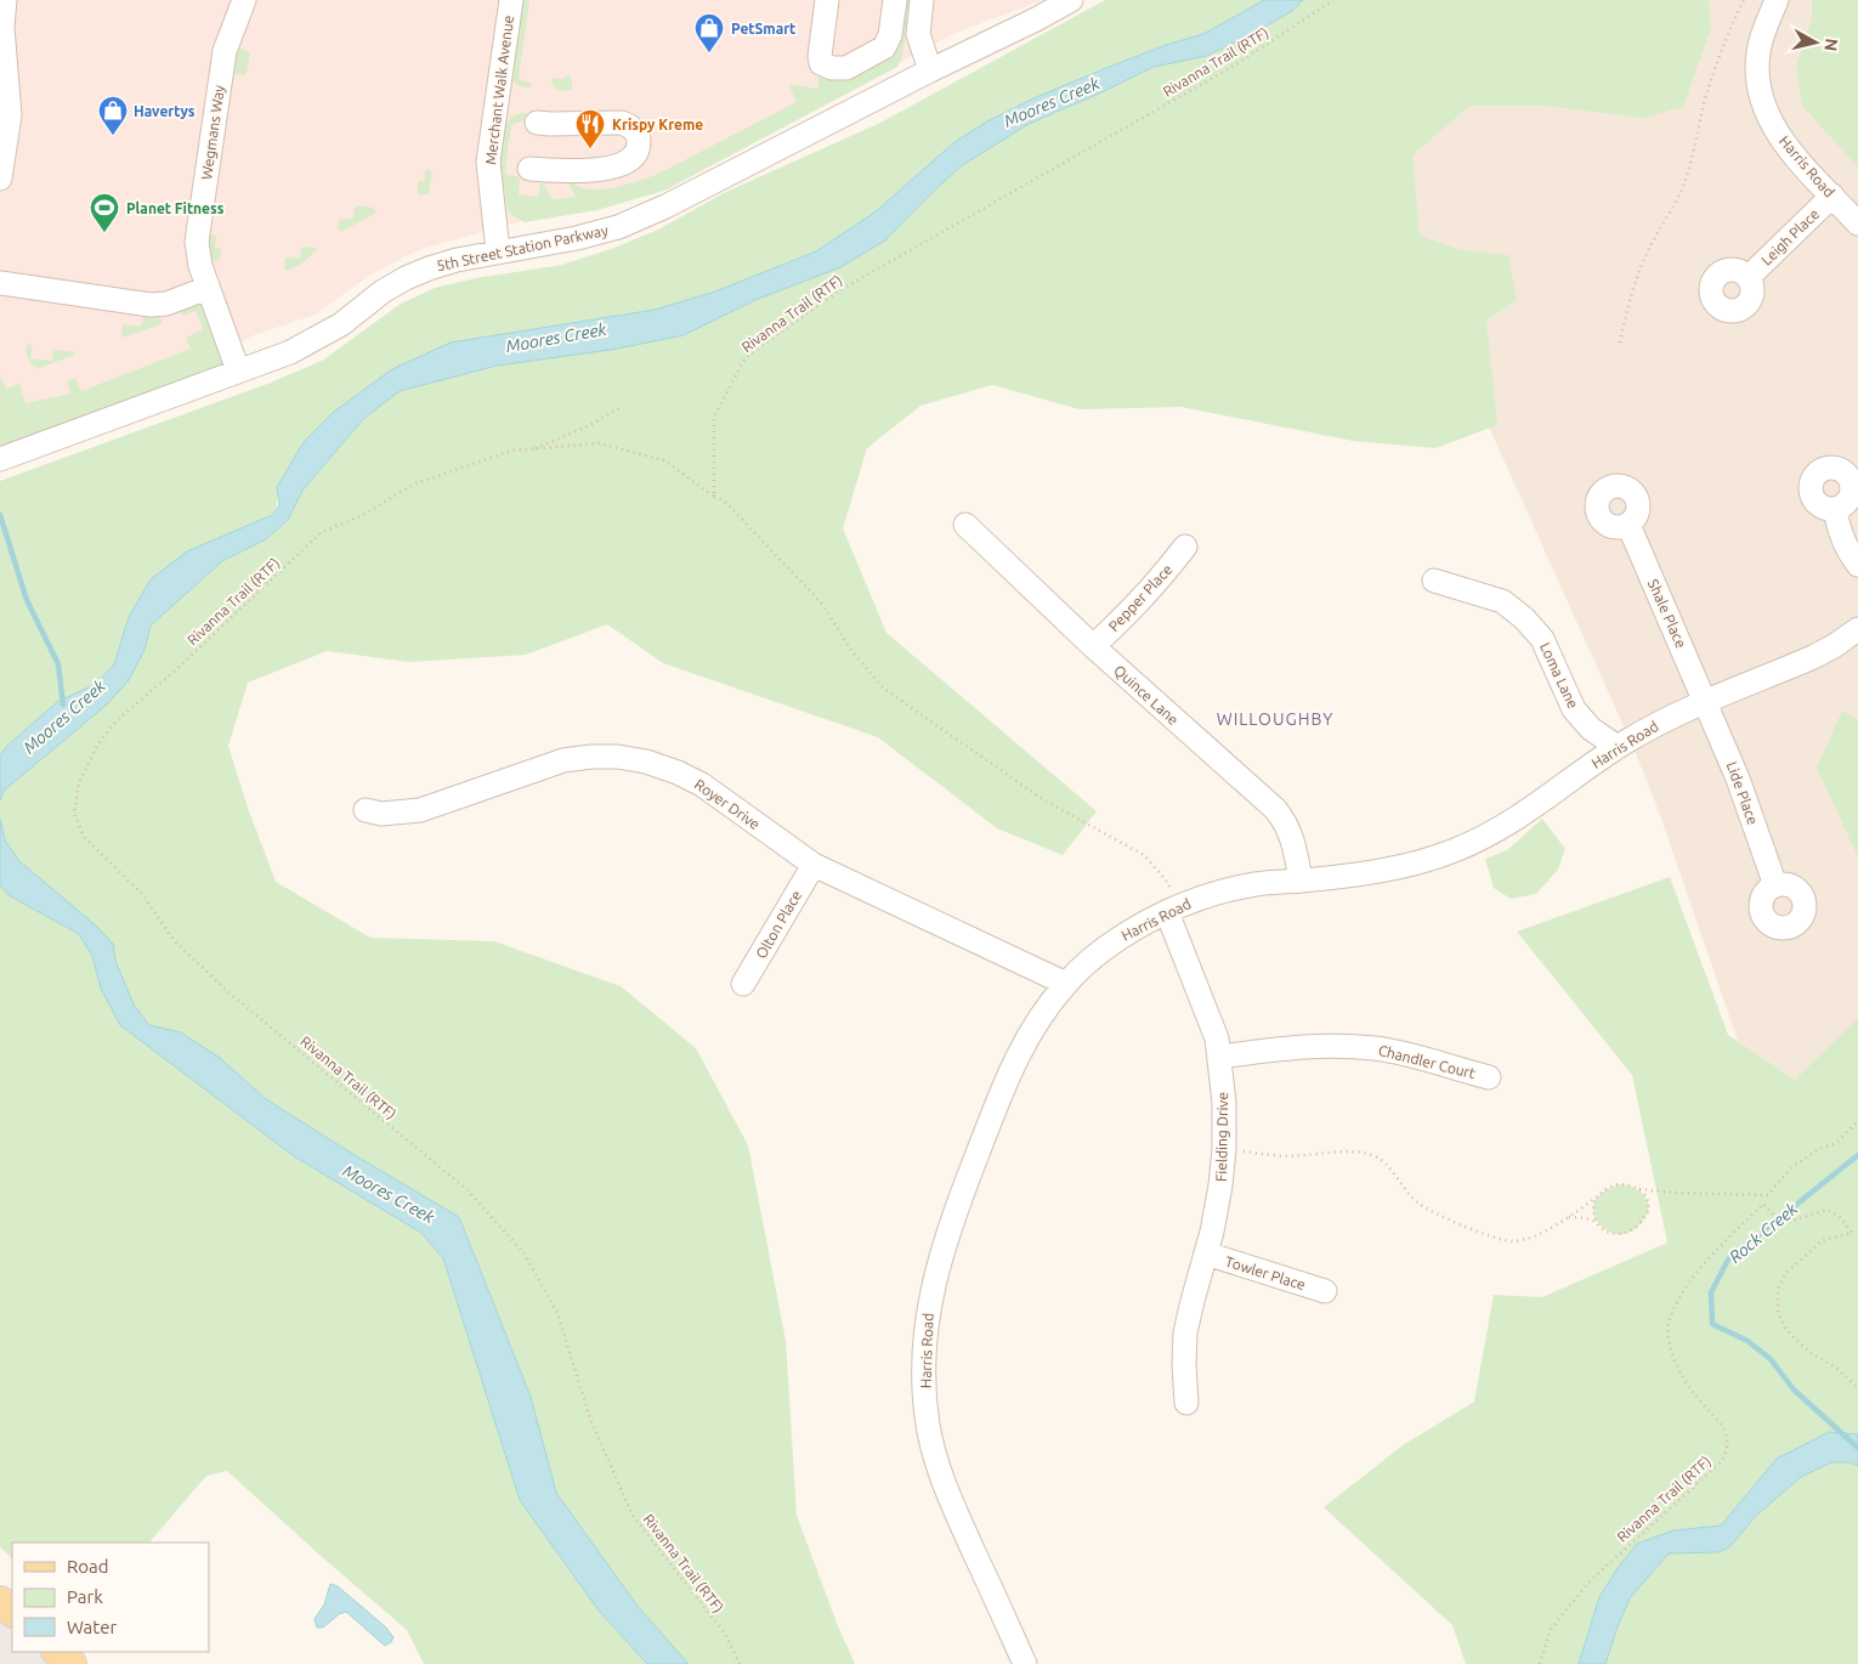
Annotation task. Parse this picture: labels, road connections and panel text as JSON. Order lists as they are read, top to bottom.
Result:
{
  "streets": {
    "street": [
      "Merchant Walk Avenue",
      "Wegmans Way",
      "Harris Road",
      "Leigh Place",
      "5th Street Station Parkway",
      "Pepper Place",
      "Shale Place",
      "Loma Lane",
      "Quince Lane",
      "Lide Place",
      "Royer Drive",
      "Olton Place",
      "Chandler Court",
      "Fielding Drive",
      "Towler Place"
    ],
    "path": ["Rivanna Trail (RTF)"]
  },
  "crossings": [
    ["Merchant Walk Avenue", "5th Street Station Parkway"],
    ["Wegmans Way", "5th Street Station Parkway"],
    ["Harris Road", "Leigh Place"],
    ["Harris Road", "Shale Place"],
    ["Harris Road", "Loma Lane"],
    ["Harris Road", "Quince Lane"],
    ["Harris Road", "Lide Place"],
    ["Harris Road", "Royer Drive"],
    ["Harris Road", "Fielding Drive"],
    ["Pepper Place", "Quince Lane"],
    ["Shale Place", "Lide Place"],
    ["Royer Drive", "Olton Place"],
    ["Chandler Court", "Fielding Drive"],
    ["Fielding Drive", "Towler Place"]
  ],
  "districts": ["WILLOUGHBY"],
  "water": ["Moores Creek", "Rock Creek"],
  "places": {
    "shop": ["PetSmart", "Havertys"],
    "restaurant": ["Krispy Kreme"],
    "sports": ["Planet Fitness"]
  },
  "legend": ["Road", "Park", "Water"],
  "north": "right"
}
